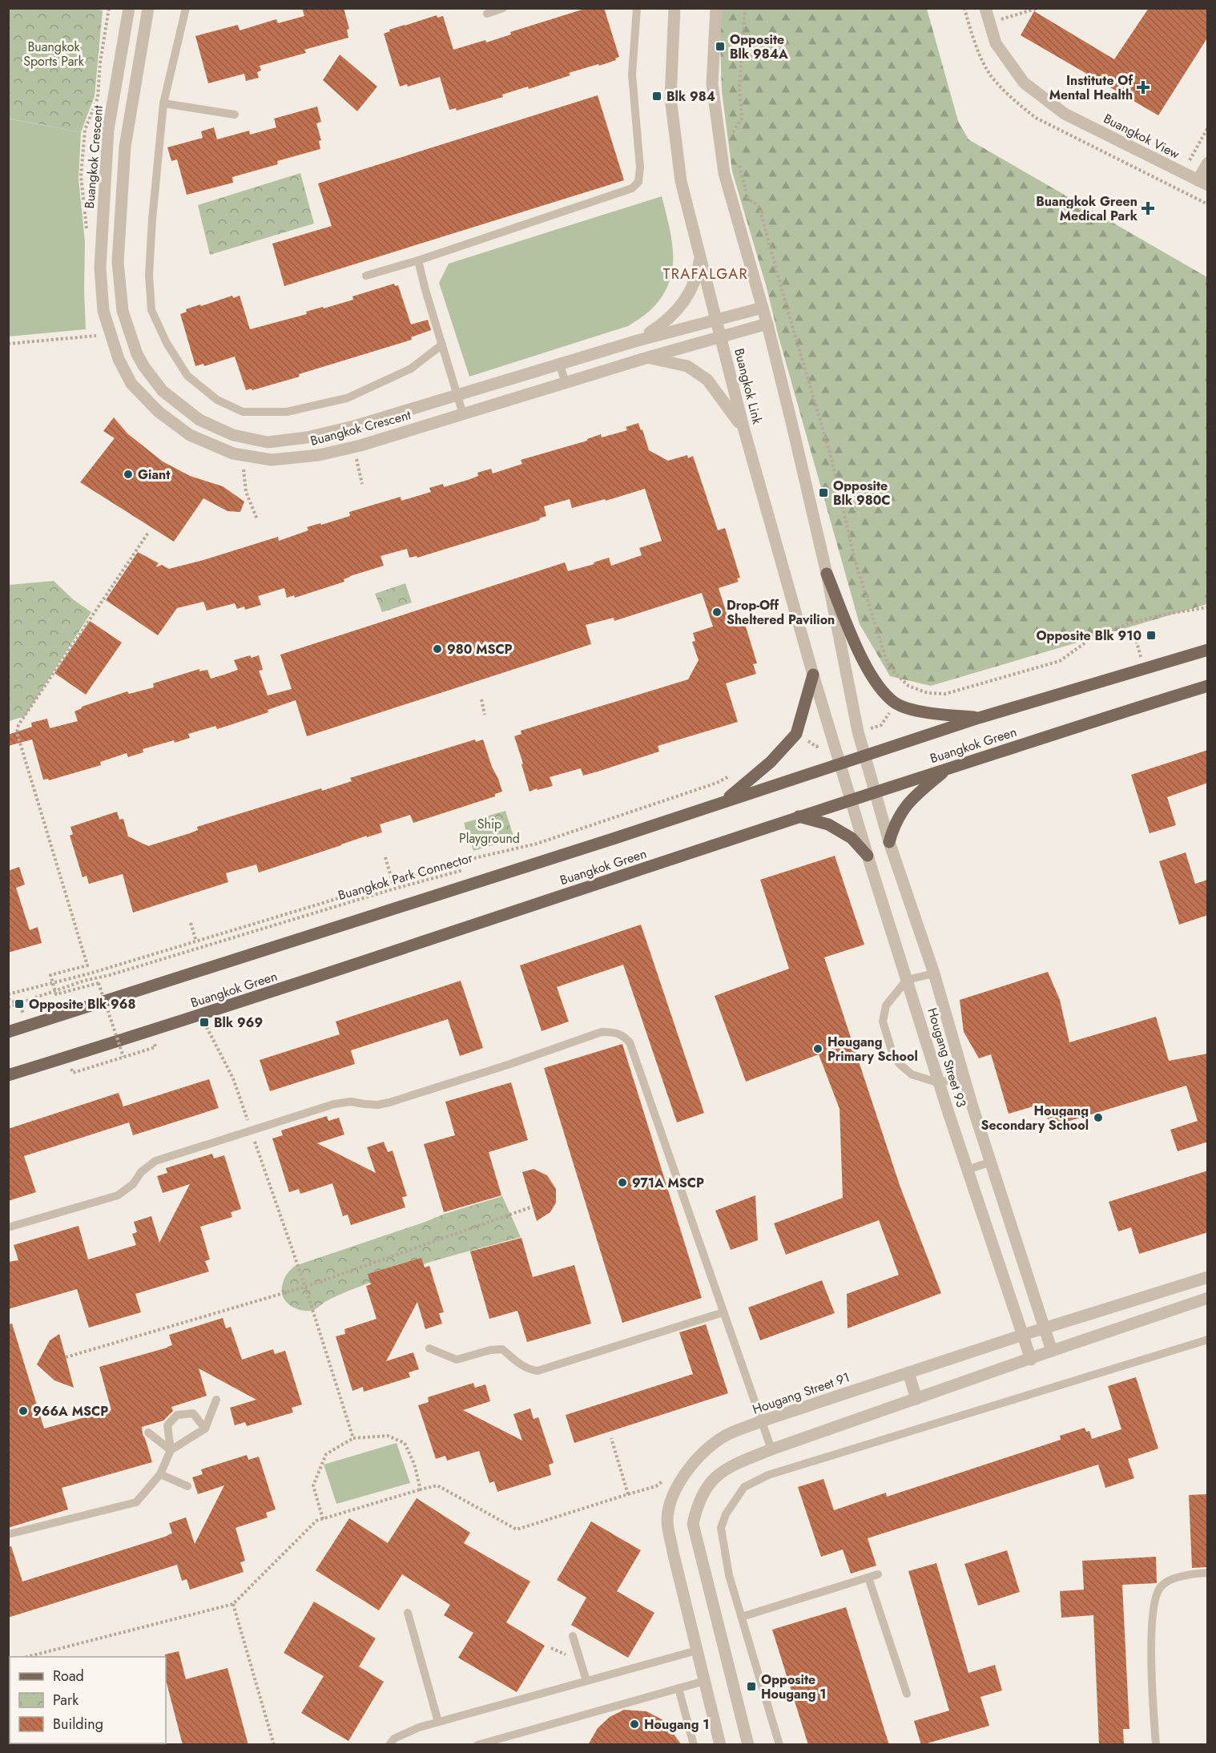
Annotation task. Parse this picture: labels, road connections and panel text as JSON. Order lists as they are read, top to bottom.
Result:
{
  "streets": {
    "main road": ["Buangkok Green"],
    "street": [
      "Buangkok View",
      "Buangkok Crescent",
      "Buangkok Link",
      "Hougang Street 93",
      "Hougang Street 91"
    ],
    "path": ["Buangkok Park Connector"]
  },
  "crossings": [
    ["Buangkok Crescent", "Buangkok Link"],
    ["Buangkok Link", "Buangkok Green"],
    ["Buangkok Link", "Hougang Street 93"],
    ["Buangkok Green", "Hougang Street 93"],
    ["Hougang Street 93", "Hougang Street 91"]
  ],
  "districts": ["TRAFALGAR"],
  "parks": ["Buangkok Sports Park", "Ship Playground"],
  "places": {
    "transit": [
      "Opposite Blk 984A",
      "Blk 984",
      "Opposite Blk 980C",
      "Opposite Blk 910",
      "Opposite Blk 968",
      "Blk 969",
      "Opposite Hougang 1"
    ],
    "health": ["Institute Of Mental Health", "Buangkok Green Medical Park"],
    "other": [
      "Giant",
      "Drop-Off Sheltered Pavilion",
      "980 MSCP",
      "Hougang Primary School",
      "Hougang Secondary School",
      "971A MSCP",
      "966A MSCP",
      "Hougang 1"
    ]
  },
  "legend": ["Road", "Park", "Building"]
}
